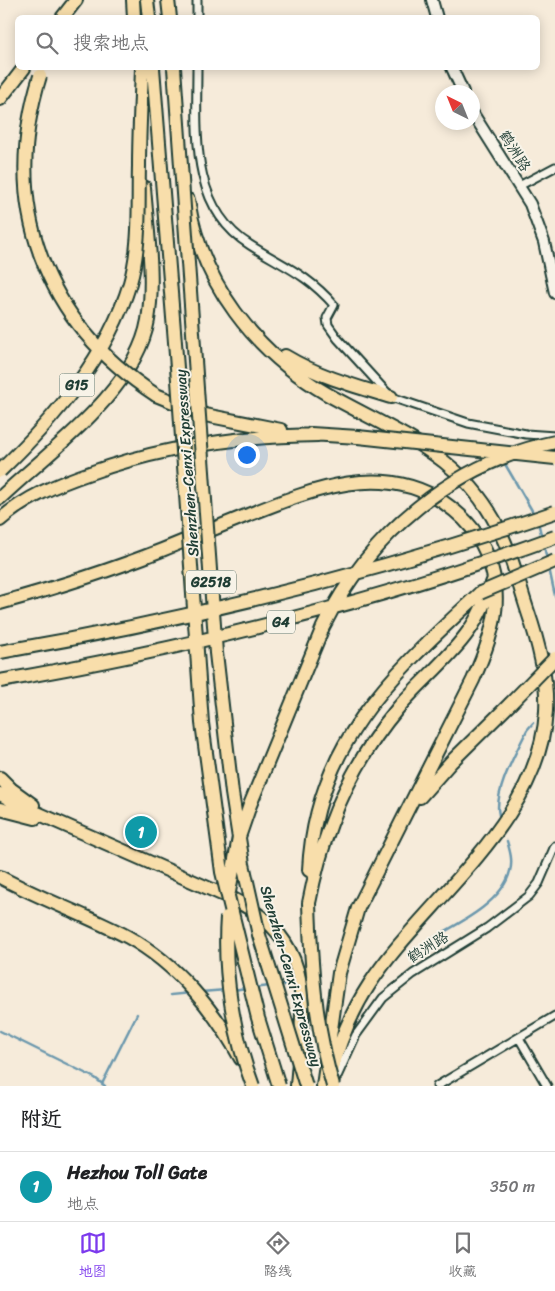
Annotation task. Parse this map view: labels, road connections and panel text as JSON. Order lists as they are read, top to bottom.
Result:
{
  "streets": {
    "highway": [
      "G15",
      "Shenzhen-Cenxi Expressway",
      "G2518",
      "G4"
    ],
    "street": ["鹤洲路"]
  },
  "north": "top left",
  "page": {
    "search": "搜索地点",
    "pins": "1",
    "heading": "附近",
    "list": [
      {
        "mark": "1",
        "name": "Hezhou Toll Gate",
        "note": "地点",
        "value": "350 m"
      }
    ],
    "nav": ["地图", "路线", "收藏"]
  }
}
